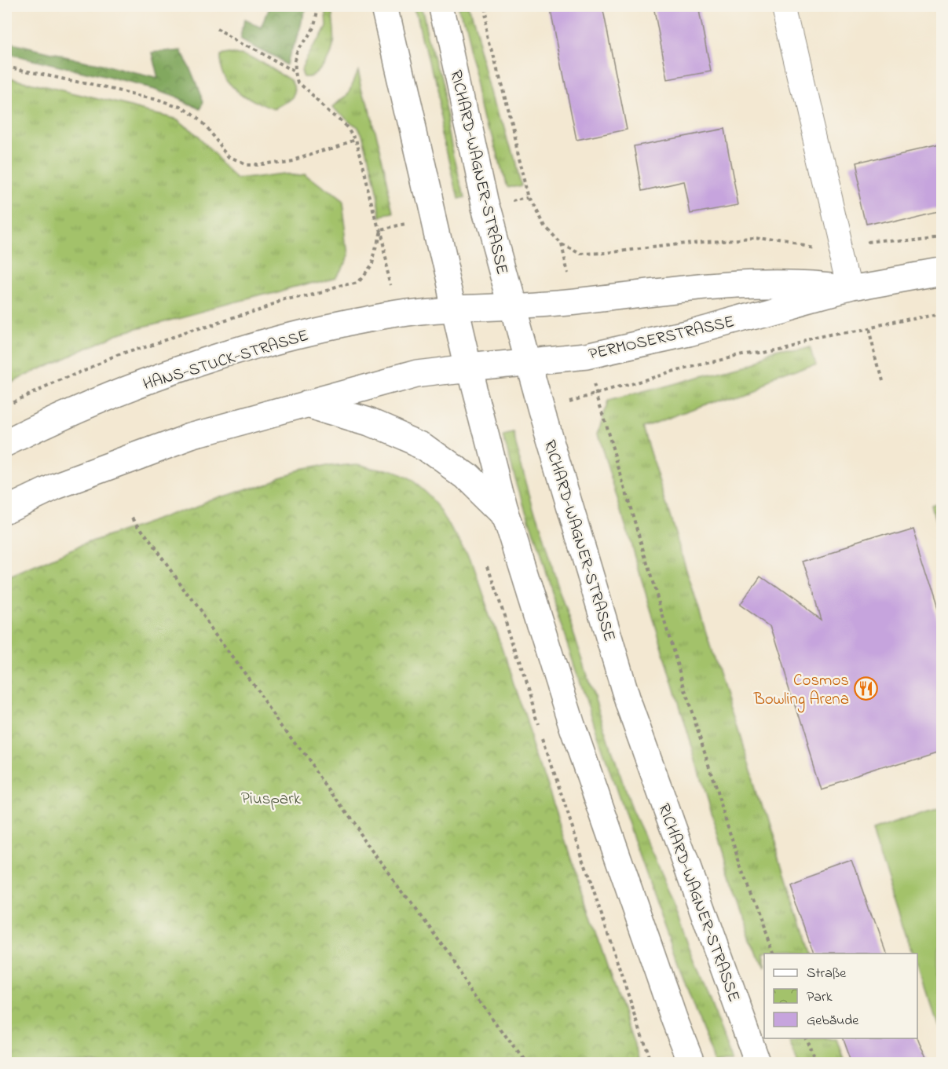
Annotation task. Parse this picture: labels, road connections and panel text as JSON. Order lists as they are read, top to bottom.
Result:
{
  "streets": {
    "main road": ["RICHARD-WAGNER-STRASSE", "PERMOSERSTRASSE", "HANS-STUCK-STRASSE"]
  },
  "crossings": [
    ["RICHARD-WAGNER-STRASSE", "PERMOSERSTRASSE"],
    ["RICHARD-WAGNER-STRASSE", "HANS-STUCK-STRASSE"],
    ["PERMOSERSTRASSE", "HANS-STUCK-STRASSE"]
  ],
  "parks": ["Piuspark"],
  "places": {
    "restaurant": ["Cosmos Bowling Arena"]
  },
  "legend": ["Straße", "Park", "Gebäude"]
}
